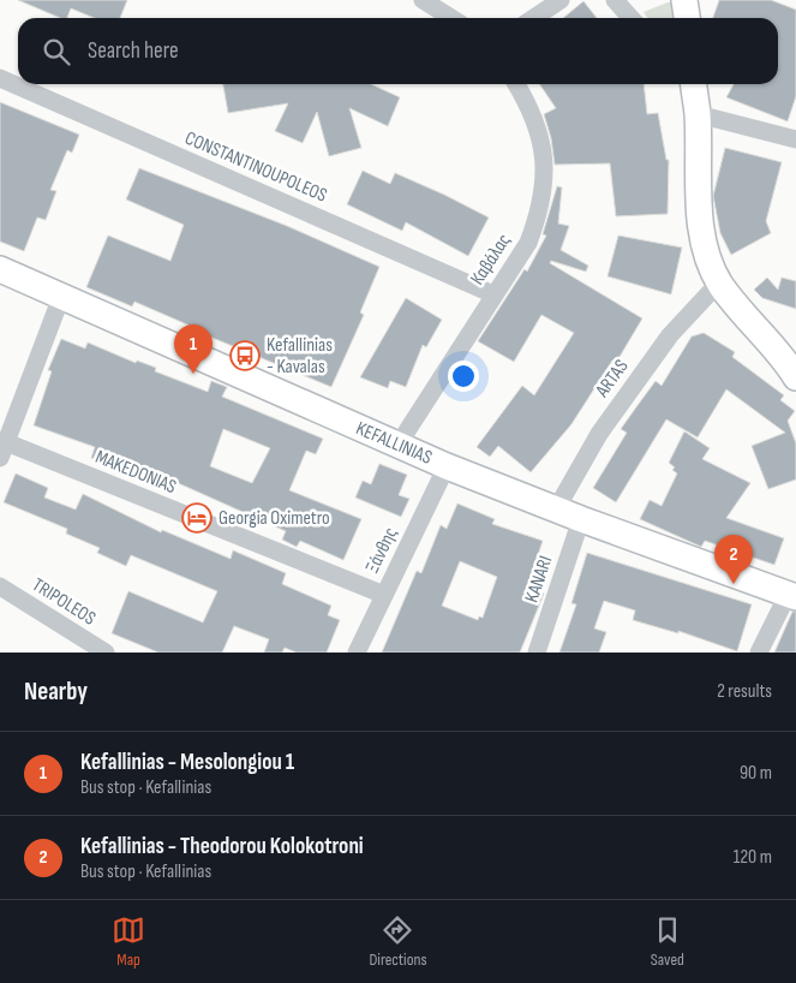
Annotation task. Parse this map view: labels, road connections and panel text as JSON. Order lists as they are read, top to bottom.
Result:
{
  "streets": {
    "street": [
      "CONSTANTINOUPOLEOS",
      "Καβάλας",
      "ARTAS",
      "KEFALLINIAS",
      "MAKEDONIAS",
      "Ξάνθης",
      "KANARI",
      "TRIPOLEOS"
    ]
  },
  "crossings": [
    ["CONSTANTINOUPOLEOS", "Καβάλας"],
    ["Καβάλας", "KEFALLINIAS"],
    ["ARTAS", "KEFALLINIAS"],
    ["KEFALLINIAS", "Ξάνθης"],
    ["KEFALLINIAS", "KANARI"],
    ["MAKEDONIAS", "Ξάνθης"]
  ],
  "places": {
    "bus stop": ["Kefallinias - Kavalas"],
    "hotel": ["Georgia Oximetro"]
  },
  "page": {
    "search": "Search here",
    "pins": ["1", "2"],
    "heading": ["Nearby", "2 results"],
    "list": [
      {
        "mark": "1",
        "name": "Kefallinias - Mesolongiou 1",
        "note": "Bus stop · Kefallinias",
        "value": "90 m"
      },
      {
        "mark": "2",
        "name": "Kefallinias - Theodorou Kolokotroni",
        "note": "Bus stop · Kefallinias",
        "value": "120 m"
      }
    ],
    "nav": ["Map", "Directions", "Saved"]
  }
}
